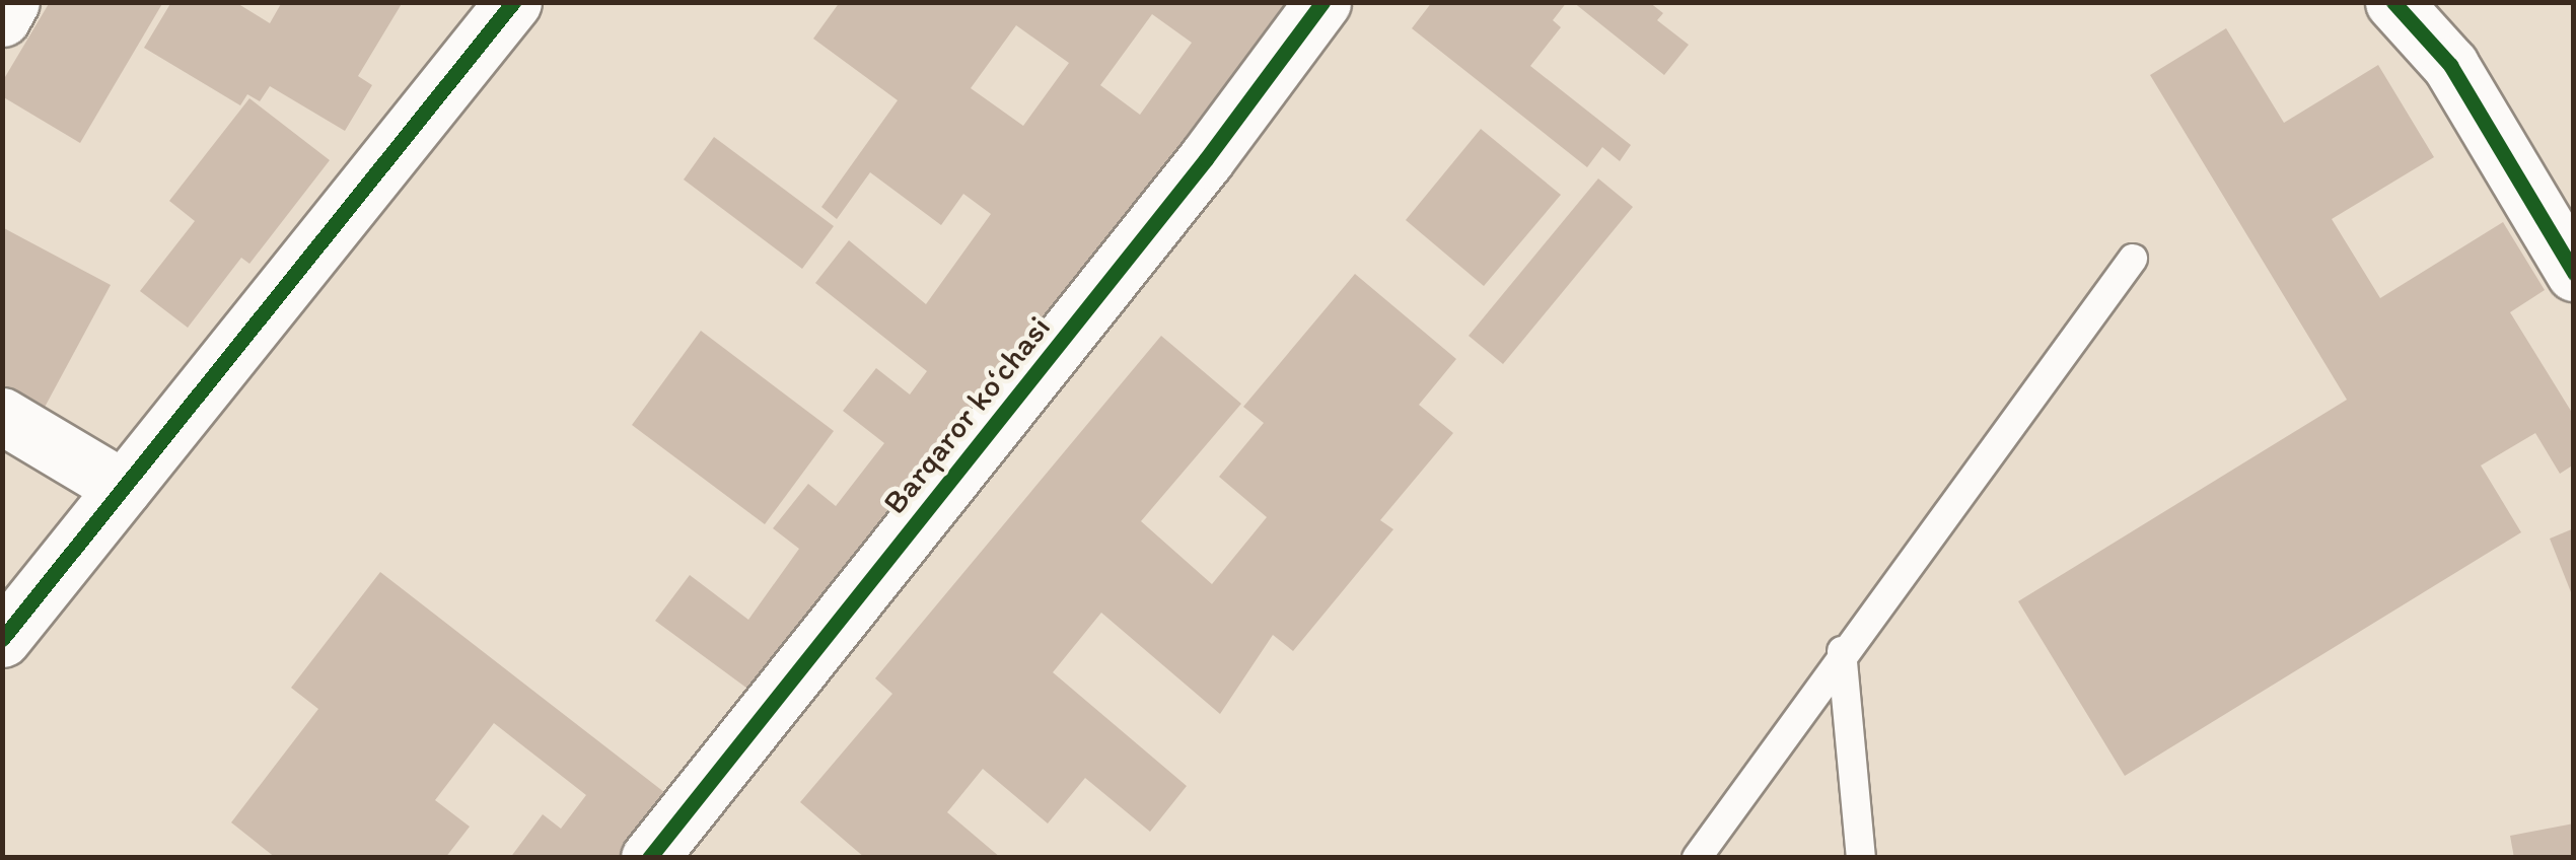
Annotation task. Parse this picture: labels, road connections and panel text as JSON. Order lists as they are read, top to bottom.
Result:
{
  "streets": {
    "street": ["Barqaror koʻchasi"]
  }
}
